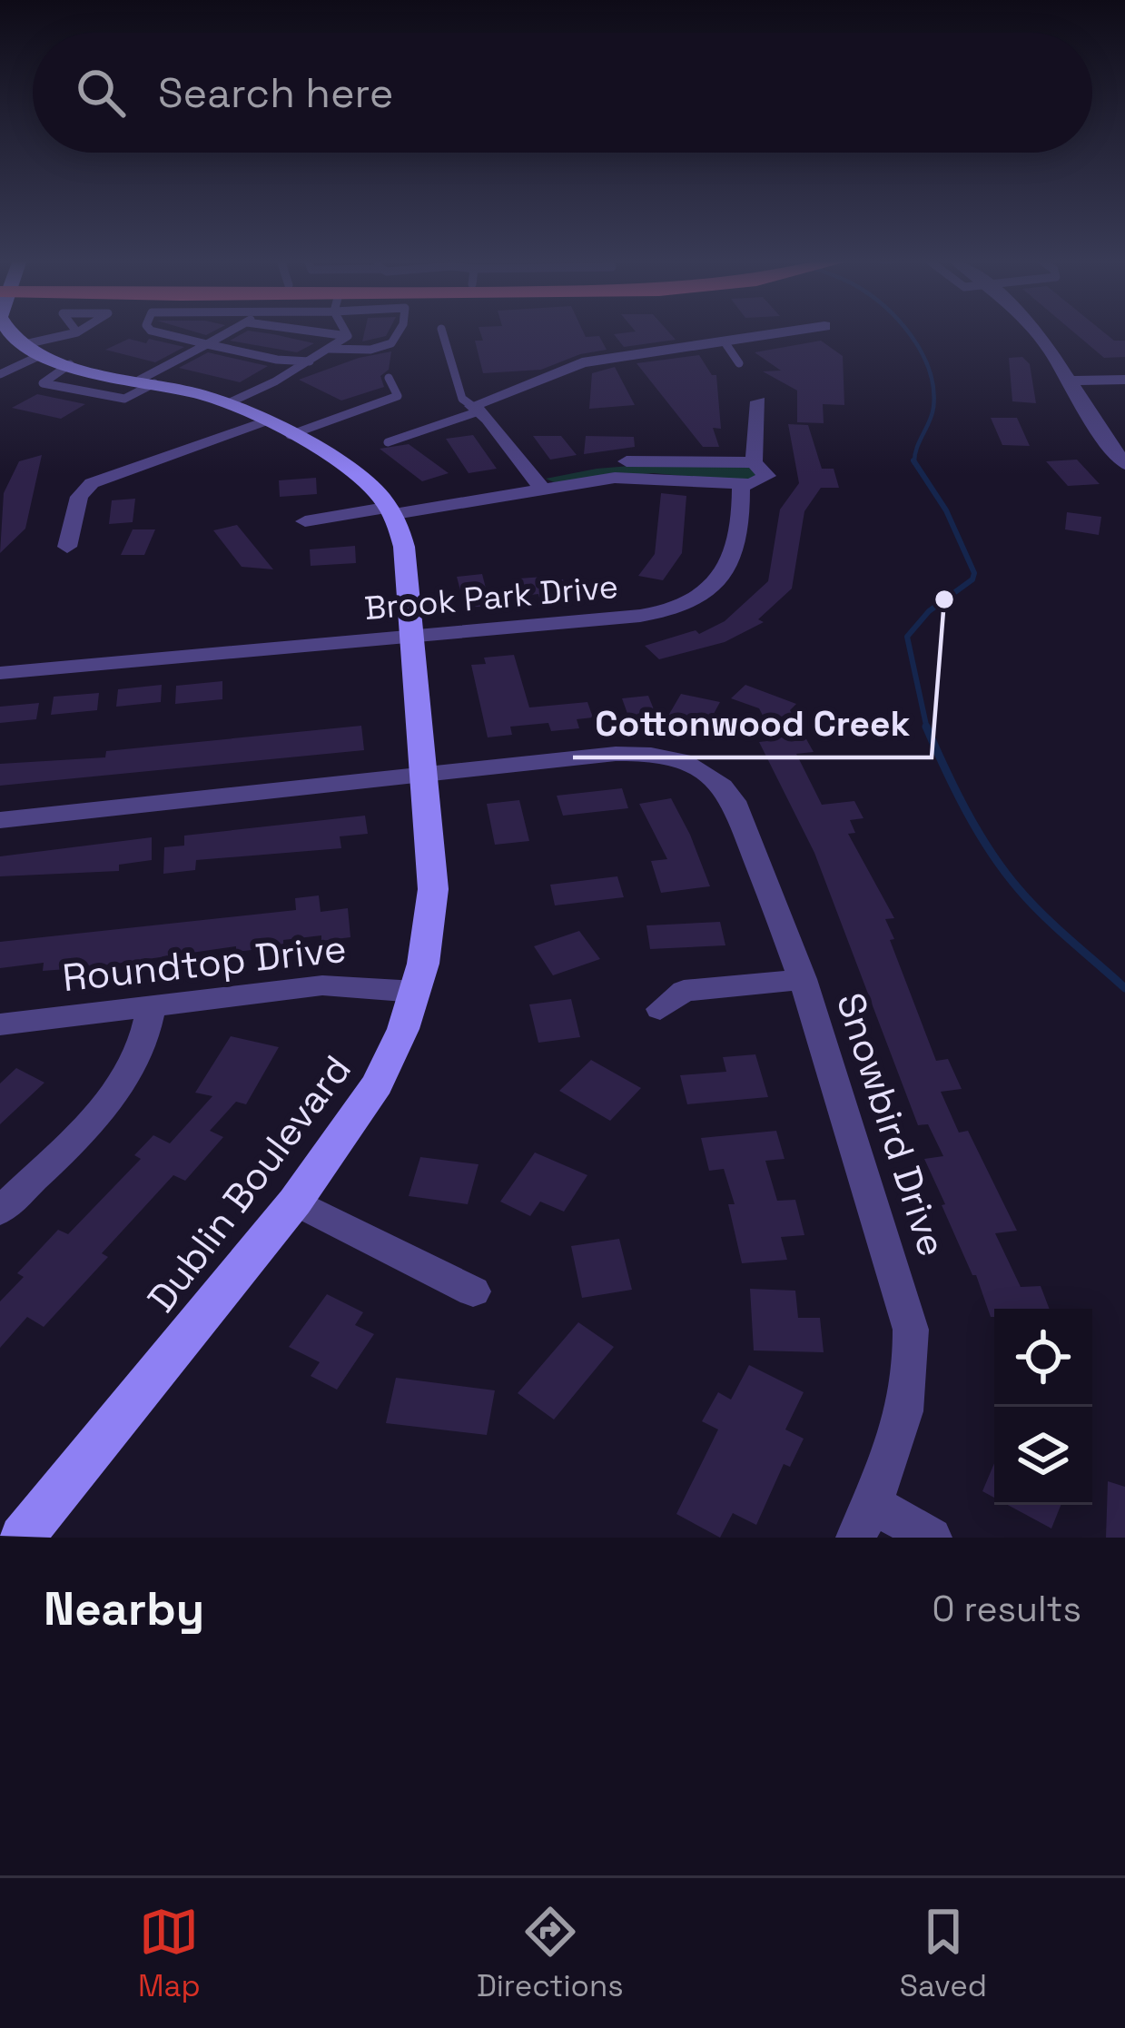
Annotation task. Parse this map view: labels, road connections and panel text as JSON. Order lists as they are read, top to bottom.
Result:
{
  "streets": {
    "main road": ["Dublin Boulevard"],
    "street": ["Brook Park Drive", "Roundtop Drive", "Snowbird Drive"]
  },
  "crossings": [
    ["Brook Park Drive", "Dublin Boulevard"],
    ["Roundtop Drive", "Dublin Boulevard"],
    ["Snowbird Drive", "Dublin Boulevard"]
  ],
  "places": ["Cottonwood Creek"],
  "page": {
    "search": "Search here",
    "heading": ["Nearby", "0 results"],
    "nav": ["Map", "Directions", "Saved"]
  }
}
